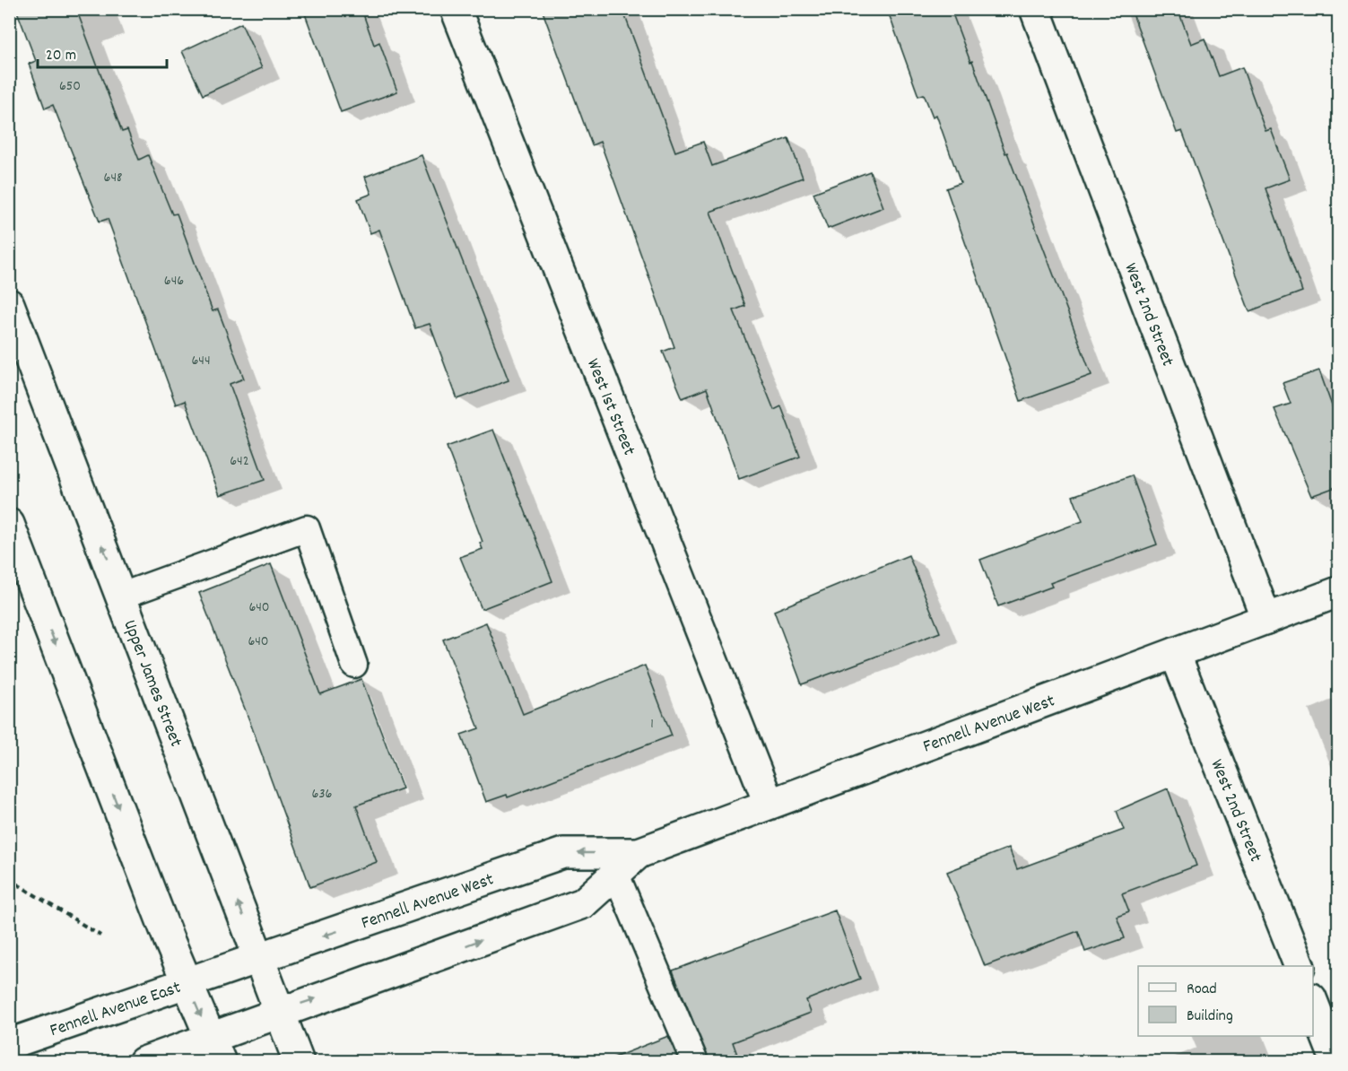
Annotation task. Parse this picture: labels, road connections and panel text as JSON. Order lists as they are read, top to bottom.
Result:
{
  "streets": {
    "main road": [
      "West 2nd Street",
      "West 1st Street",
      "Upper James Street",
      "Fennell Avenue West",
      "Fennell Avenue East"
    ]
  },
  "crossings": [
    ["West 2nd Street", "Fennell Avenue West"],
    ["West 1st Street", "Fennell Avenue West"],
    ["Upper James Street", "Fennell Avenue West"],
    ["Fennell Avenue West", "Fennell Avenue East"]
  ],
  "house_numbers": [
    "650",
    "648",
    "646",
    "644",
    "642",
    "640",
    "640",
    "1",
    "636"
  ],
  "legend": ["Road", "Building"],
  "scale_bar": "20 m"
}
